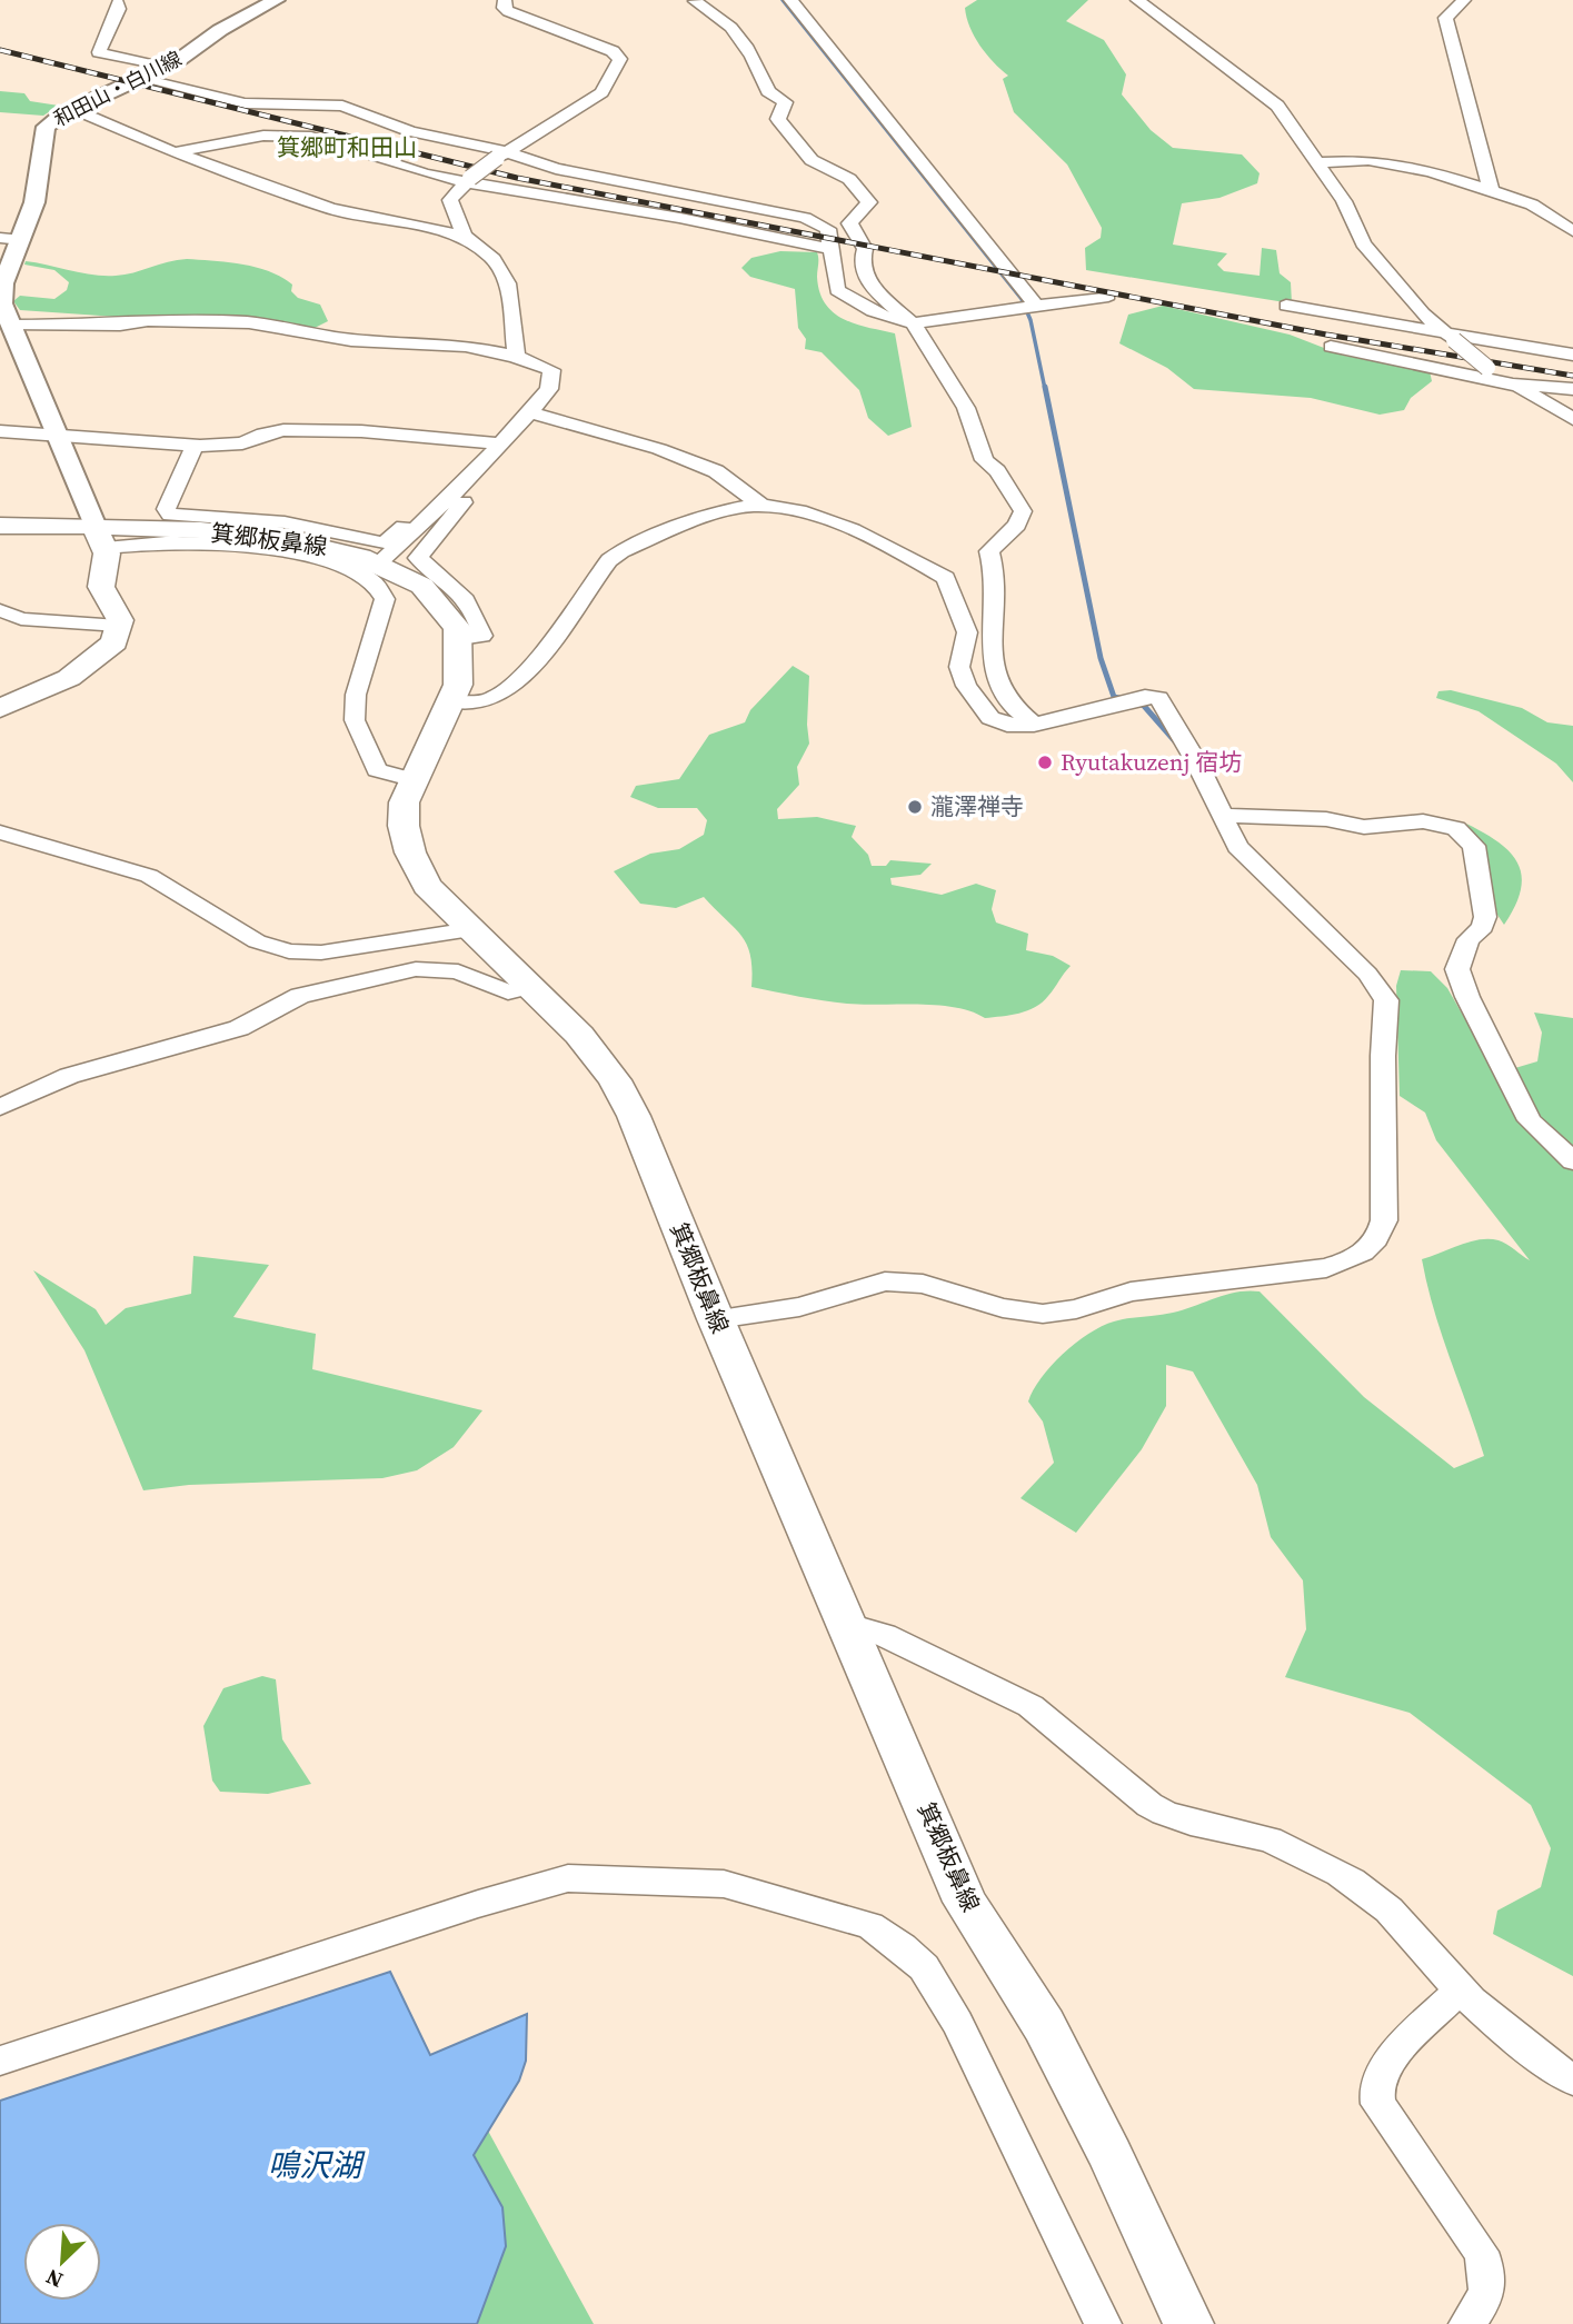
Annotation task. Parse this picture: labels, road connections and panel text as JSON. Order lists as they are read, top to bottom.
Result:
{
  "streets": {
    "main road": ["箕郷板鼻線"],
    "street": ["和田山・白川線"]
  },
  "crossings": [
    ["和田山・白川線", "箕郷板鼻線"]
  ],
  "districts": ["箕郷町和田山"],
  "water": ["鳴沢湖"],
  "places": ["Ryutakuzenj 宿坊", "瀧澤禅寺"],
  "north": "bottom left"
}
